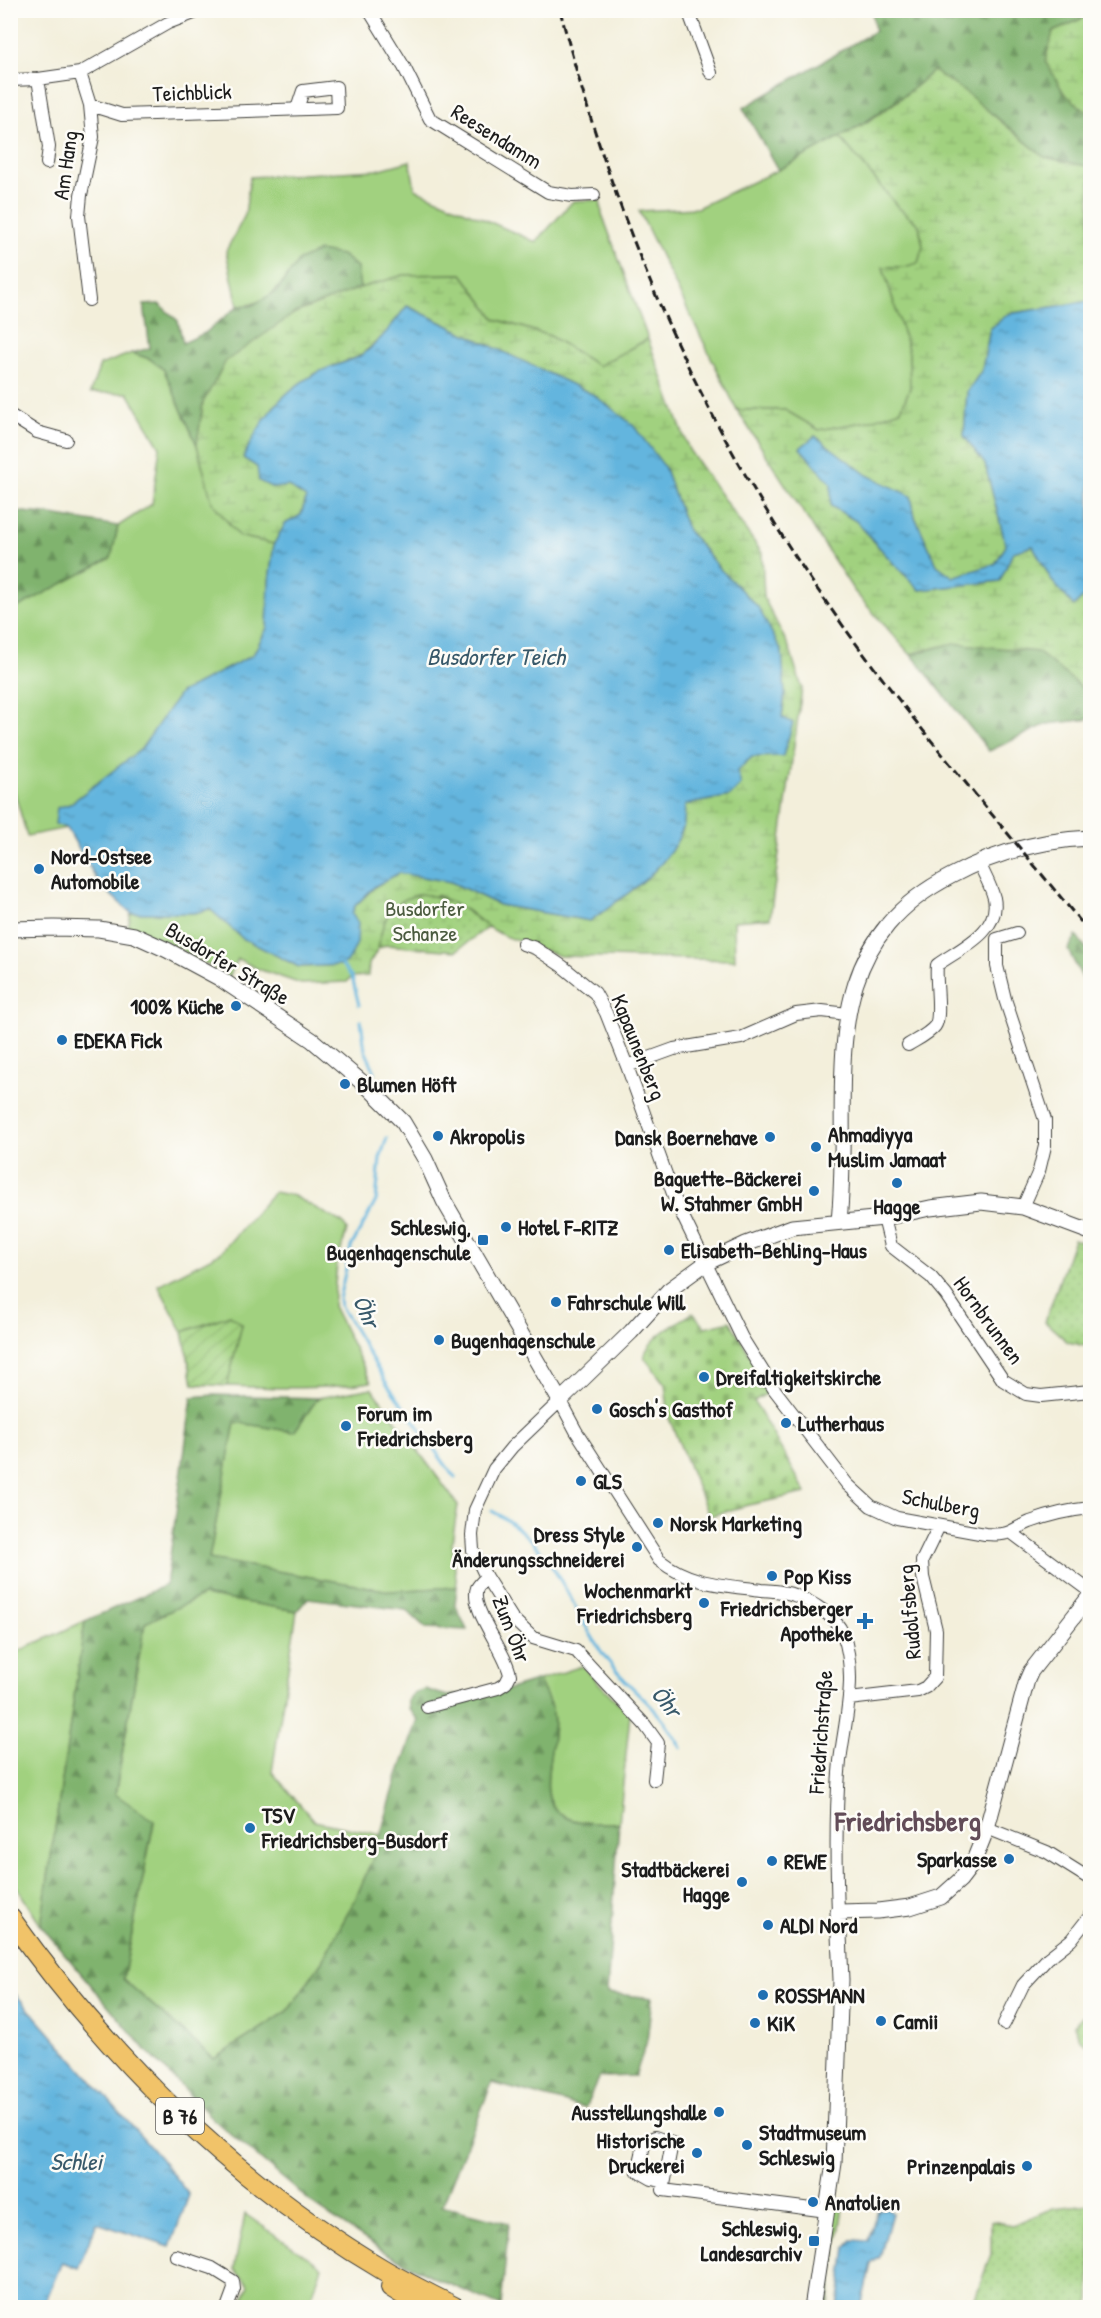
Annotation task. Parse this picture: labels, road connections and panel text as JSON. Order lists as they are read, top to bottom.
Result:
{
  "streets": {
    "highway": ["B 76"],
    "street": [
      "Teichblick",
      "Reesendamm",
      "Am Hang",
      "Busdorfer Straße",
      "Kapaunenberg",
      "Hornbrunnen",
      "Schulberg",
      "Rudolfsberg",
      "Zum Öhr",
      "Friedrichstraße"
    ]
  },
  "crossings": [
    ["Teichblick", "Am Hang"],
    ["Busdorfer Straße", "Friedrichstraße"],
    ["Kapaunenberg", "Schulberg"],
    ["Schulberg", "Rudolfsberg"],
    ["Rudolfsberg", "Friedrichstraße"],
    ["Zum Öhr", "Friedrichstraße"]
  ],
  "districts": ["Friedrichsberg"],
  "water": ["Busdorfer Teich", "Öhr", "Schlei"],
  "parks": ["Busdorfer Schanze"],
  "places": {
    "other": [
      "Nord-Ostsee Automobile",
      "100% Küche",
      "EDEKA Fick",
      "Blumen Höft",
      "Akropolis",
      "Dansk Boernehave",
      "Ahmadiyya Muslim Jamaat",
      "Hagge",
      "Baguette-Bäckerei W. Stahmer GmbH",
      "Hotel F-RITZ",
      "Elisabeth-Behling-Haus",
      "Fahrschule Will",
      "Bugenhagenschule",
      "Dreifaltigkeitskirche",
      "Gosch's Gasthof",
      "Lutherhaus",
      "Forum im Friedrichsberg",
      "GLS",
      "Norsk Marketing",
      "Dress Style Änderungsschneiderei",
      "Pop Kiss",
      "Wochenmarkt Friedrichsberg",
      "TSV Friedrichsberg-Busdorf",
      "Sparkasse",
      "REWE",
      "Stadtbäckerei Hagge",
      "ALDI Nord",
      "ROSSMANN",
      "Camii",
      "KiK",
      "Ausstellungshalle",
      "Stadtmuseum Schleswig",
      "Historische Druckerei",
      "Prinzenpalais",
      "Anatolien"
    ],
    "transit": ["Schleswig, Bugenhagenschule", "Schleswig, Landesarchiv"],
    "health": ["Friedrichsberger Apotheke"]
  }
}
